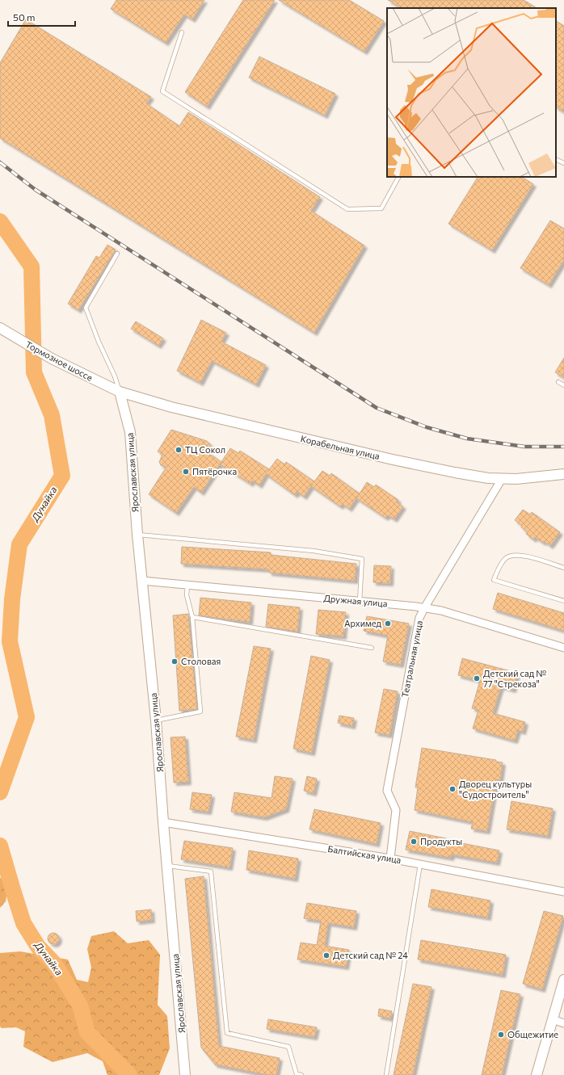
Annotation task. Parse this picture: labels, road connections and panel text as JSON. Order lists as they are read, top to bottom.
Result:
{
  "streets": {
    "street": [
      "Тормозное шоссе",
      "Корабельная улица",
      "Ярославская улица",
      "Дружная улица",
      "Театральная улица",
      "Балтийская улица"
    ]
  },
  "crossings": [
    ["Тормозное шоссе", "Корабельная улица"],
    ["Тормозное шоссе", "Ярославская улица"],
    ["Корабельная улица", "Ярославская улица"],
    ["Корабельная улица", "Театральная улица"],
    ["Ярославская улица", "Дружная улица"],
    ["Ярославская улица", "Балтийская улица"],
    ["Дружная улица", "Театральная улица"],
    ["Театральная улица", "Балтийская улица"]
  ],
  "water": ["Дунайка"],
  "places": [
    "ТЦ Сокол",
    "Пятёрочка",
    "Архимед",
    "Столовая",
    "Детский сад № 77 \"Стрекоза\"",
    "Дворец культуры \"Судостроитель\"",
    "Продукты",
    "Детский сад № 24",
    "Общежитие"
  ],
  "scale_bar": "50 m"
}
